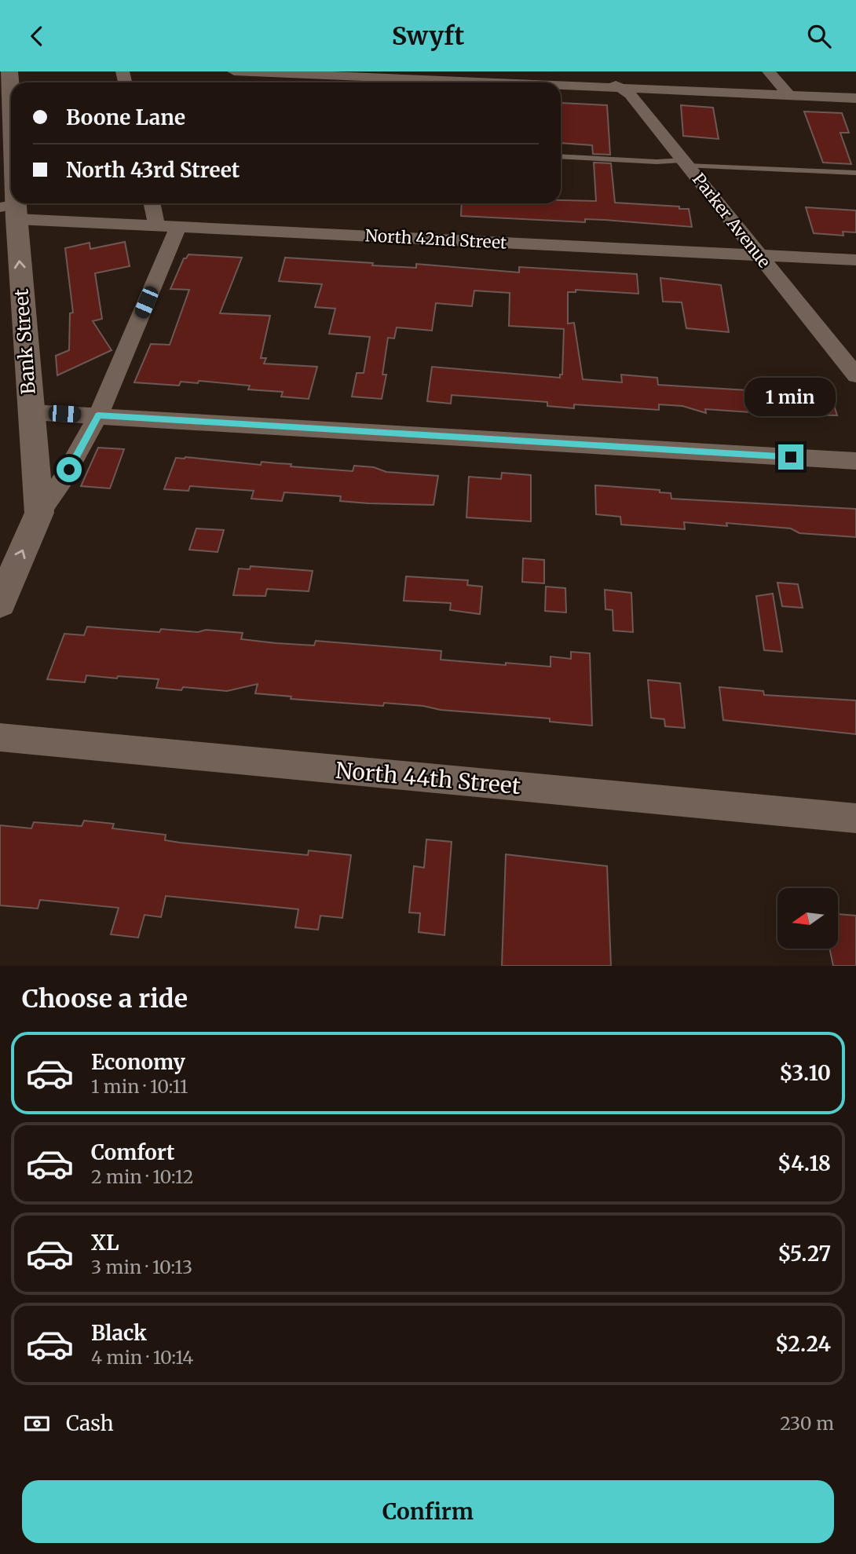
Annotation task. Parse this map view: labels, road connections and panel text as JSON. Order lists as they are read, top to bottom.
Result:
{
  "streets": {
    "street": [
      "Parker Avenue",
      "North 42nd Street",
      "Bank Street",
      "North 44th Street"
    ]
  },
  "crossings": [
    ["Parker Avenue", "North 42nd Street"],
    ["North 42nd Street", "Bank Street"]
  ],
  "north": "left",
  "page": {
    "header": "Swyft",
    "banner": ["Boone Lane", "North 43rd Street"],
    "bubble": "1 min",
    "heading": "Choose a ride",
    "list": [
      {
        "name": "Economy",
        "note": "1 min · 10:11",
        "value": "$3.10"
      },
      {
        "name": "Comfort",
        "note": "2 min · 10:12",
        "value": "$4.18"
      },
      {
        "name": "XL",
        "note": "3 min · 10:13",
        "value": "$5.27"
      },
      {
        "name": "Black",
        "note": "4 min · 10:14",
        "value": "$2.24"
      }
    ],
    "pay": ["Cash", "230 m"],
    "buttons": "Confirm"
  }
}
